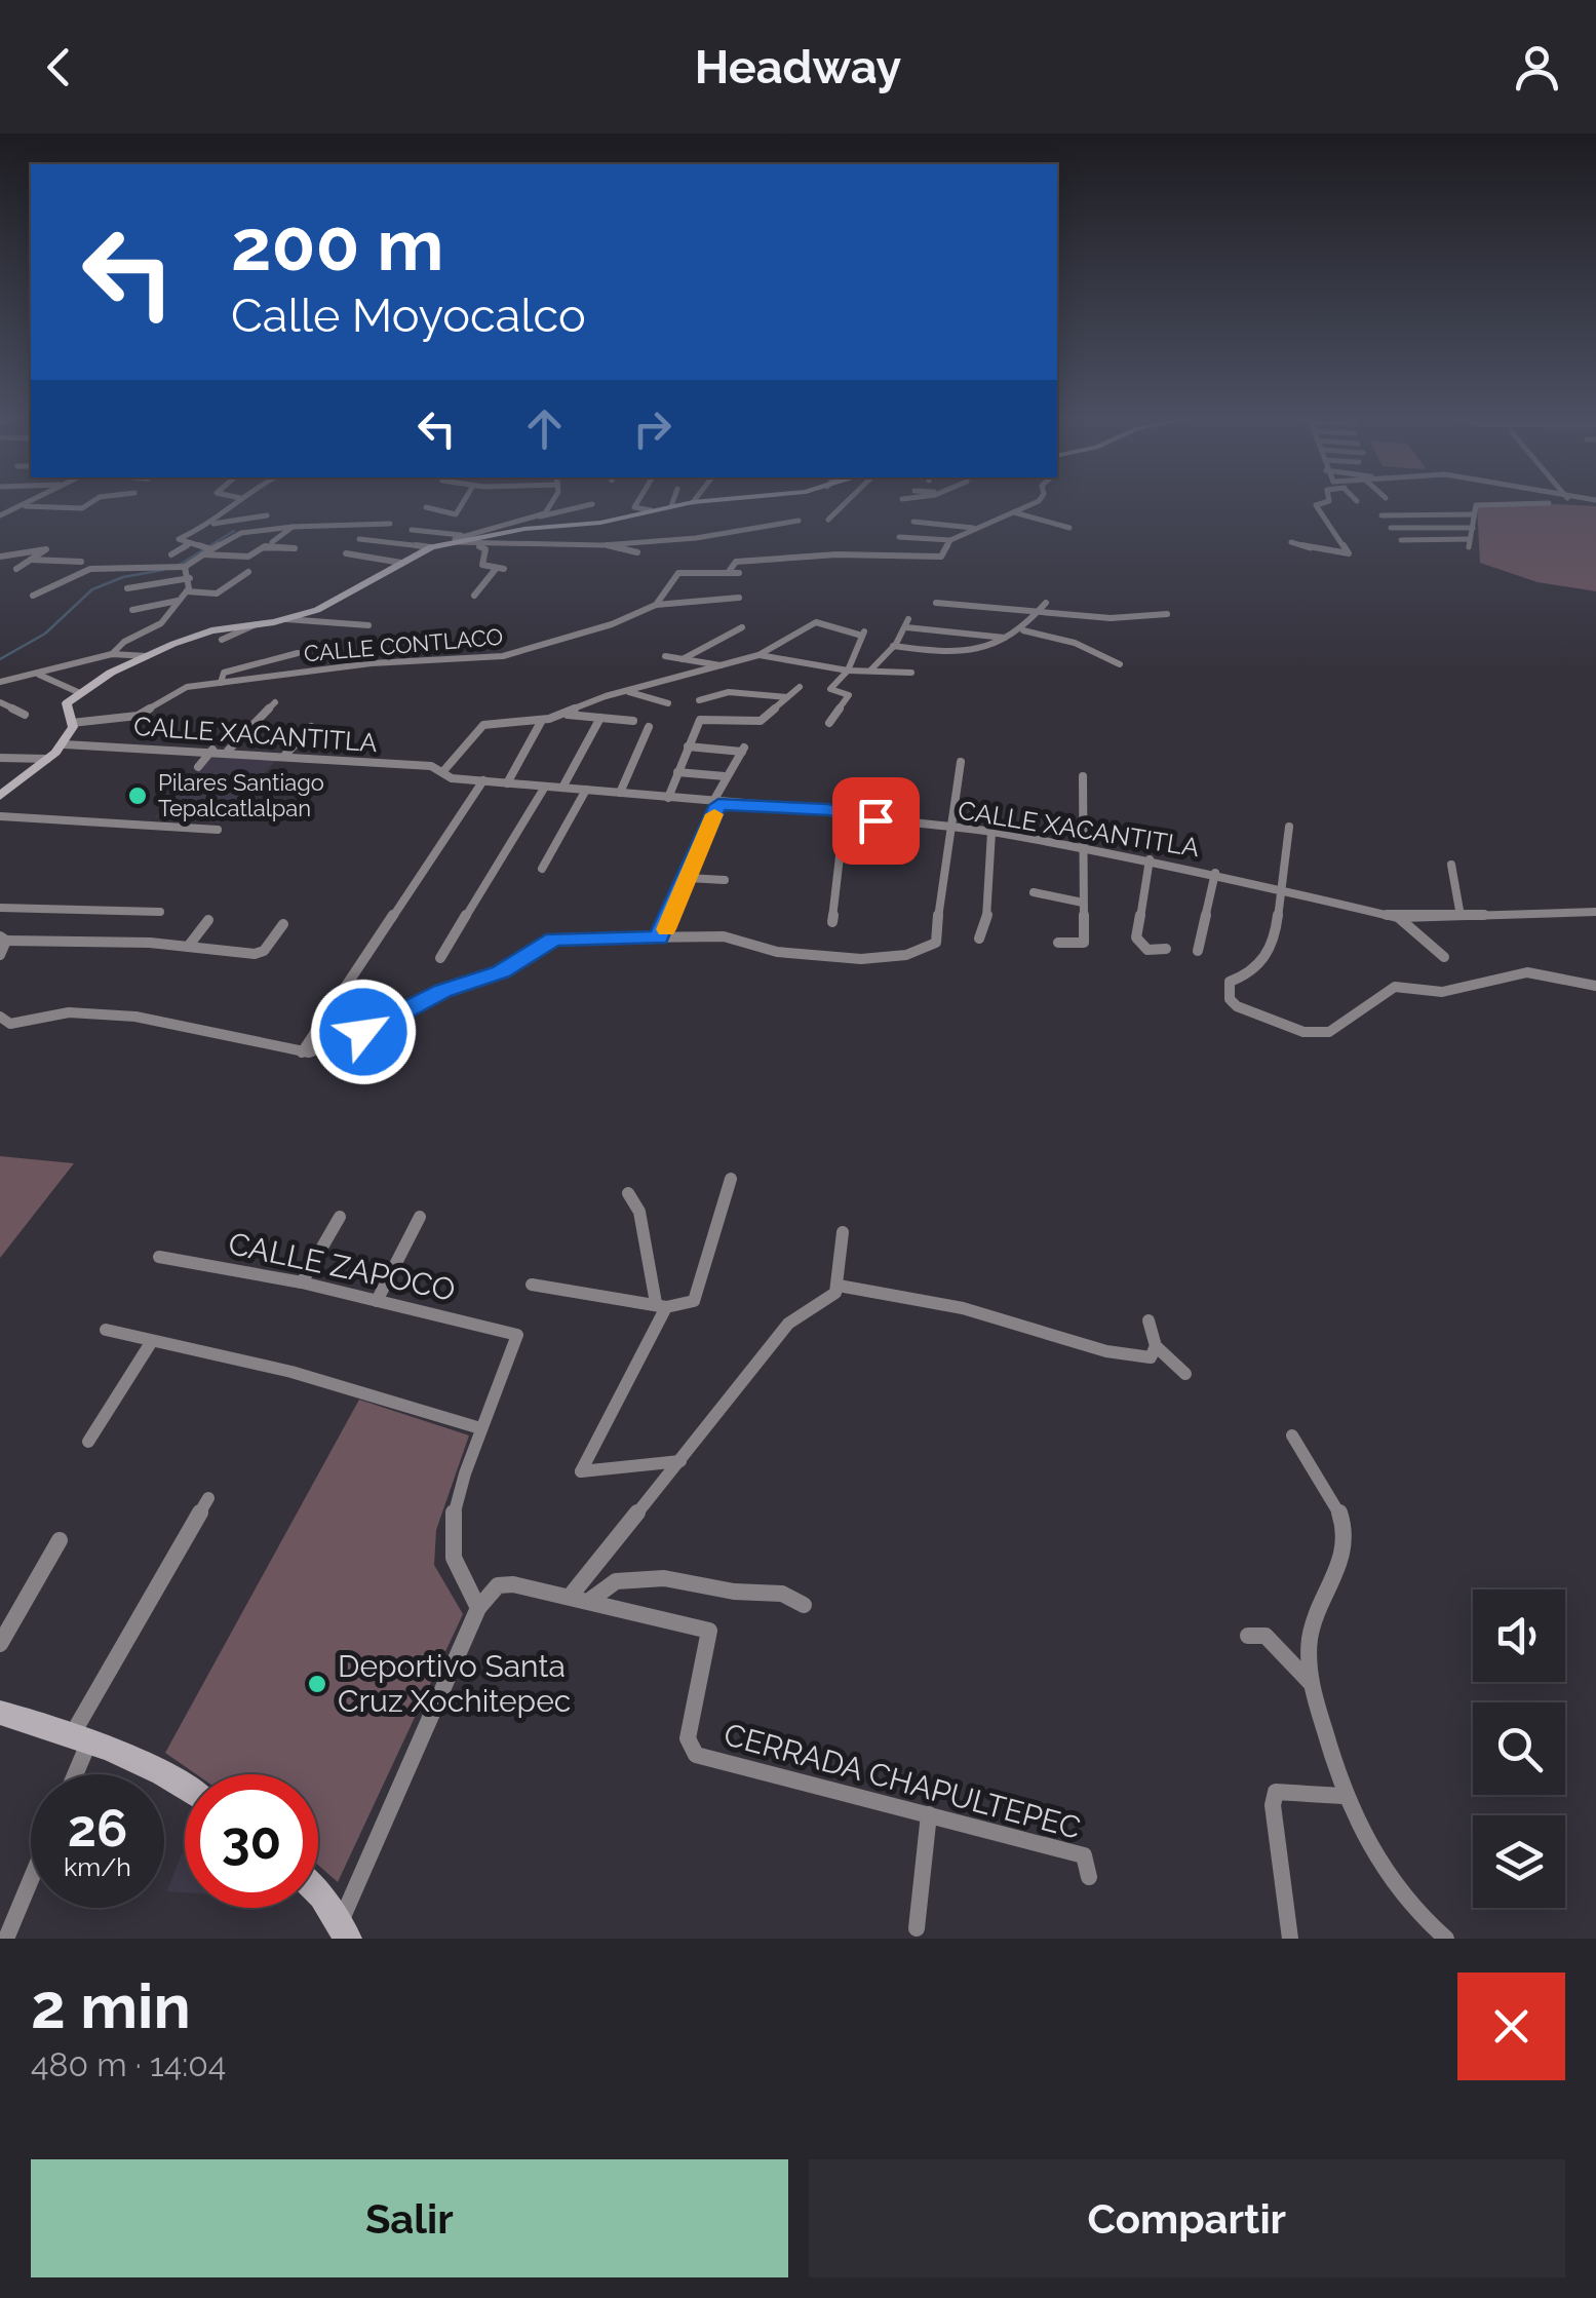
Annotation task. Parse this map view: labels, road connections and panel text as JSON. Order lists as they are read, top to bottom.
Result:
{
  "streets": {
    "street": [
      "CALLE CONTLACO",
      "CALLE XACANTITLA",
      "CALLE ZAPOCO",
      "CERRADA CHAPULTEPEC"
    ]
  },
  "places": ["Pilares Santiago Tepalcatlalpan", "Deportivo Santa Cruz Xochitepec"],
  "page": {
    "header": "Headway",
    "turn": ["200 m", "Calle Moyocalco"],
    "speed": "26 km/h",
    "limit": "30",
    "heading": ["2 min", "480 m · 14:04"],
    "buttons": ["Salir", "Compartir"]
  }
}
